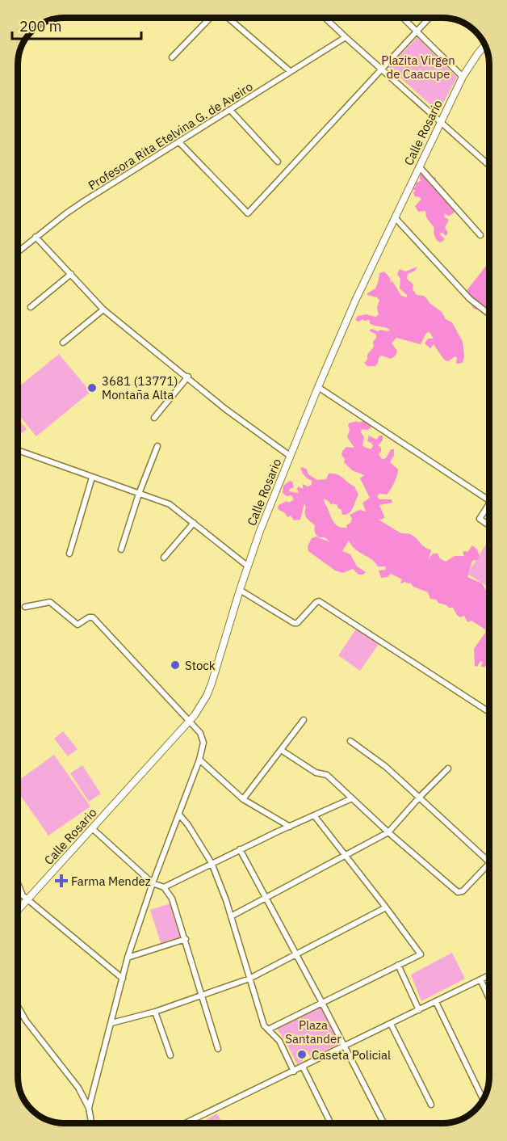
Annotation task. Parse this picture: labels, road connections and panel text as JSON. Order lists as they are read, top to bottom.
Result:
{
  "streets": {
    "main road": ["Calle Rosario"],
    "street": ["Profesora Rita Etelvina G. de Aveiro"]
  },
  "parks": ["Plazita Virgen de Caacupe", "Plaza Santander"],
  "places": {
    "other": ["3681 (13771) Montaña Alta", "Stock", "Caseta Policial"],
    "health": ["Farma Mendez"]
  },
  "scale_bar": "200 m"
}
